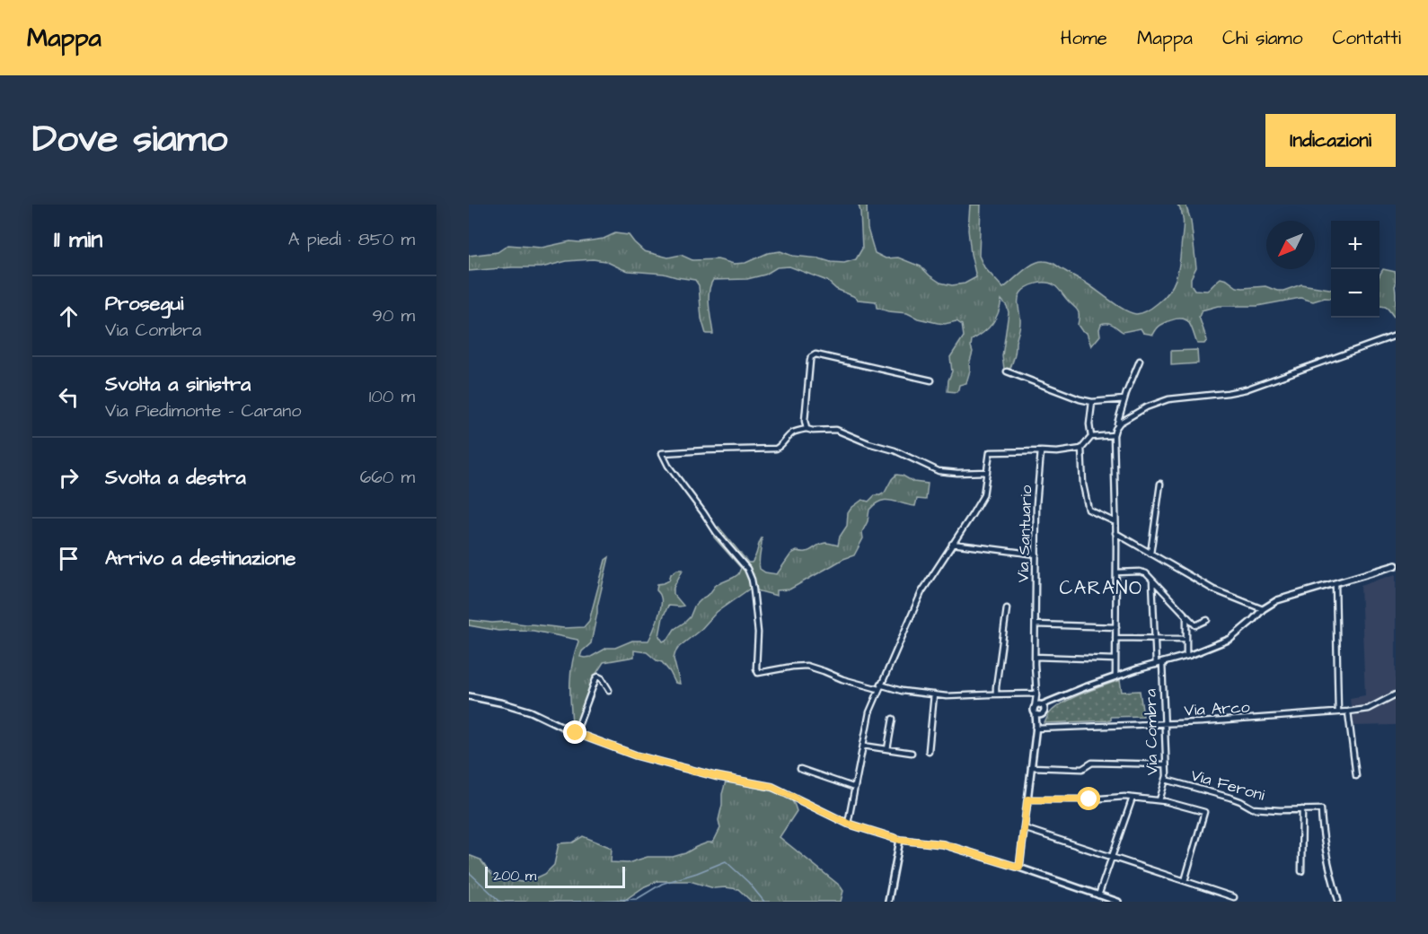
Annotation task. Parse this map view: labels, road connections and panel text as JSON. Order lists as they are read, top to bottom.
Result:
{
  "streets": {
    "street": [
      "Via Santuario",
      "Via Arco",
      "Via Combra",
      "Via Feroni"
    ]
  },
  "crossings": [
    ["Via Arco", "Via Combra"],
    ["Via Combra", "Via Feroni"]
  ],
  "districts": ["CARANO"],
  "scale_bar": "200 m",
  "north": "bottom left",
  "page": {
    "header": "Mappa",
    "nav": [
      "Home",
      "Mappa",
      "Chi siamo",
      "Contatti"
    ],
    "title": "Dove siamo",
    "buttons": "Indicazioni",
    "heading": ["11 min", "A piedi · 850 m"],
    "map_buttons": ["+", "−"],
    "list": [
      ["Prosegui", "Via Combra", "90 m"],
      ["Svolta a sinistra", "Via Piedimonte - Carano", "100 m"],
      ["Svolta a destra", "660 m"],
      "Arrivo a destinazione"
    ],
    "scale": "200 m"
  }
}
